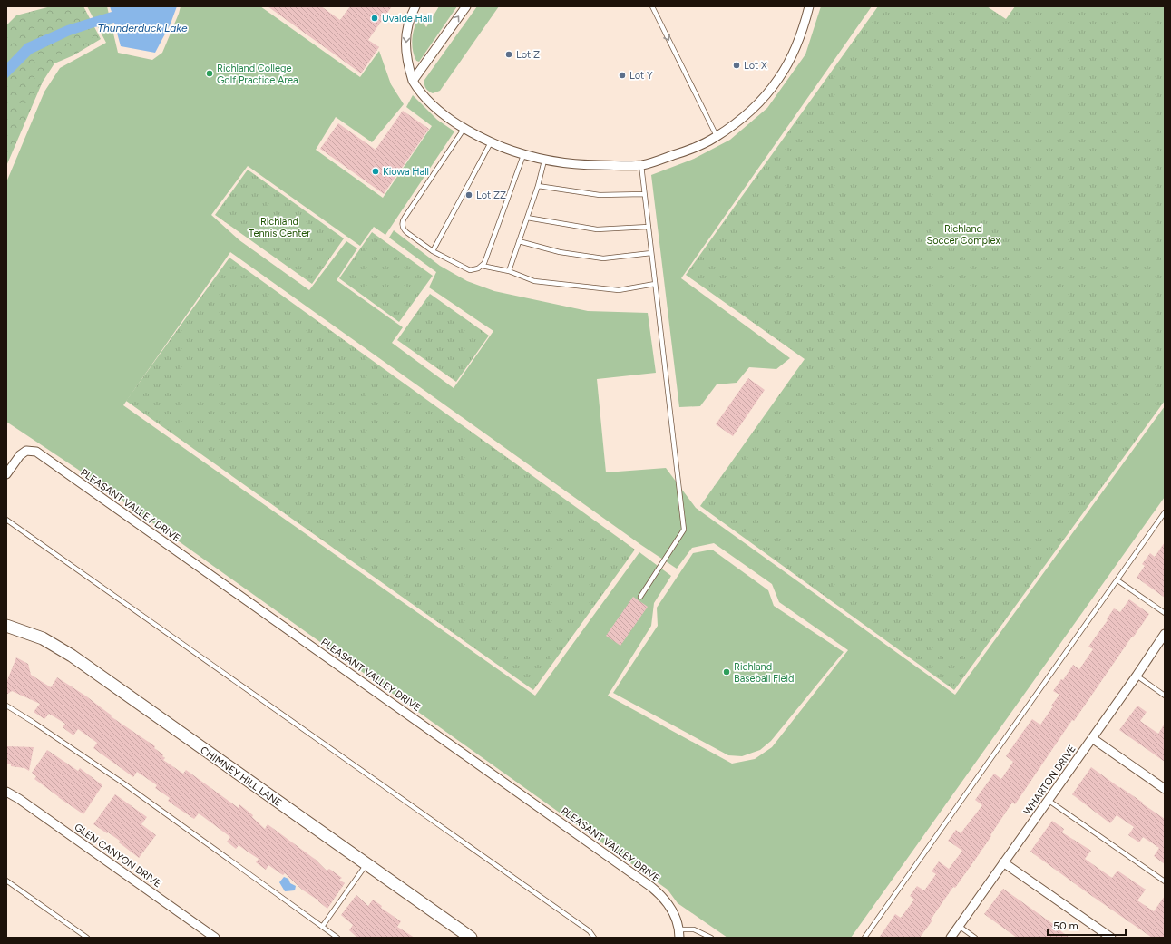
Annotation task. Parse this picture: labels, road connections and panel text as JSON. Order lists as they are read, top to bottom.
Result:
{
  "streets": {
    "street": [
      "PLEASANT VALLEY DRIVE",
      "CHIMNEY HILL LANE",
      "WHARTON DRIVE",
      "GLEN CANYON DRIVE"
    ]
  },
  "water": ["Thunderduck Lake"],
  "parks": ["Richland Tennis Center", "Richland Soccer Complex"],
  "places": [
    "Uvalde Hall",
    "Lot Z",
    "Lot X",
    "Richland College Golf Practice Area",
    "Lot Y",
    "Kiowa Hall",
    "Lot ZZ",
    "Richland Baseball Field"
  ],
  "scale_bar": "50 m"
}
